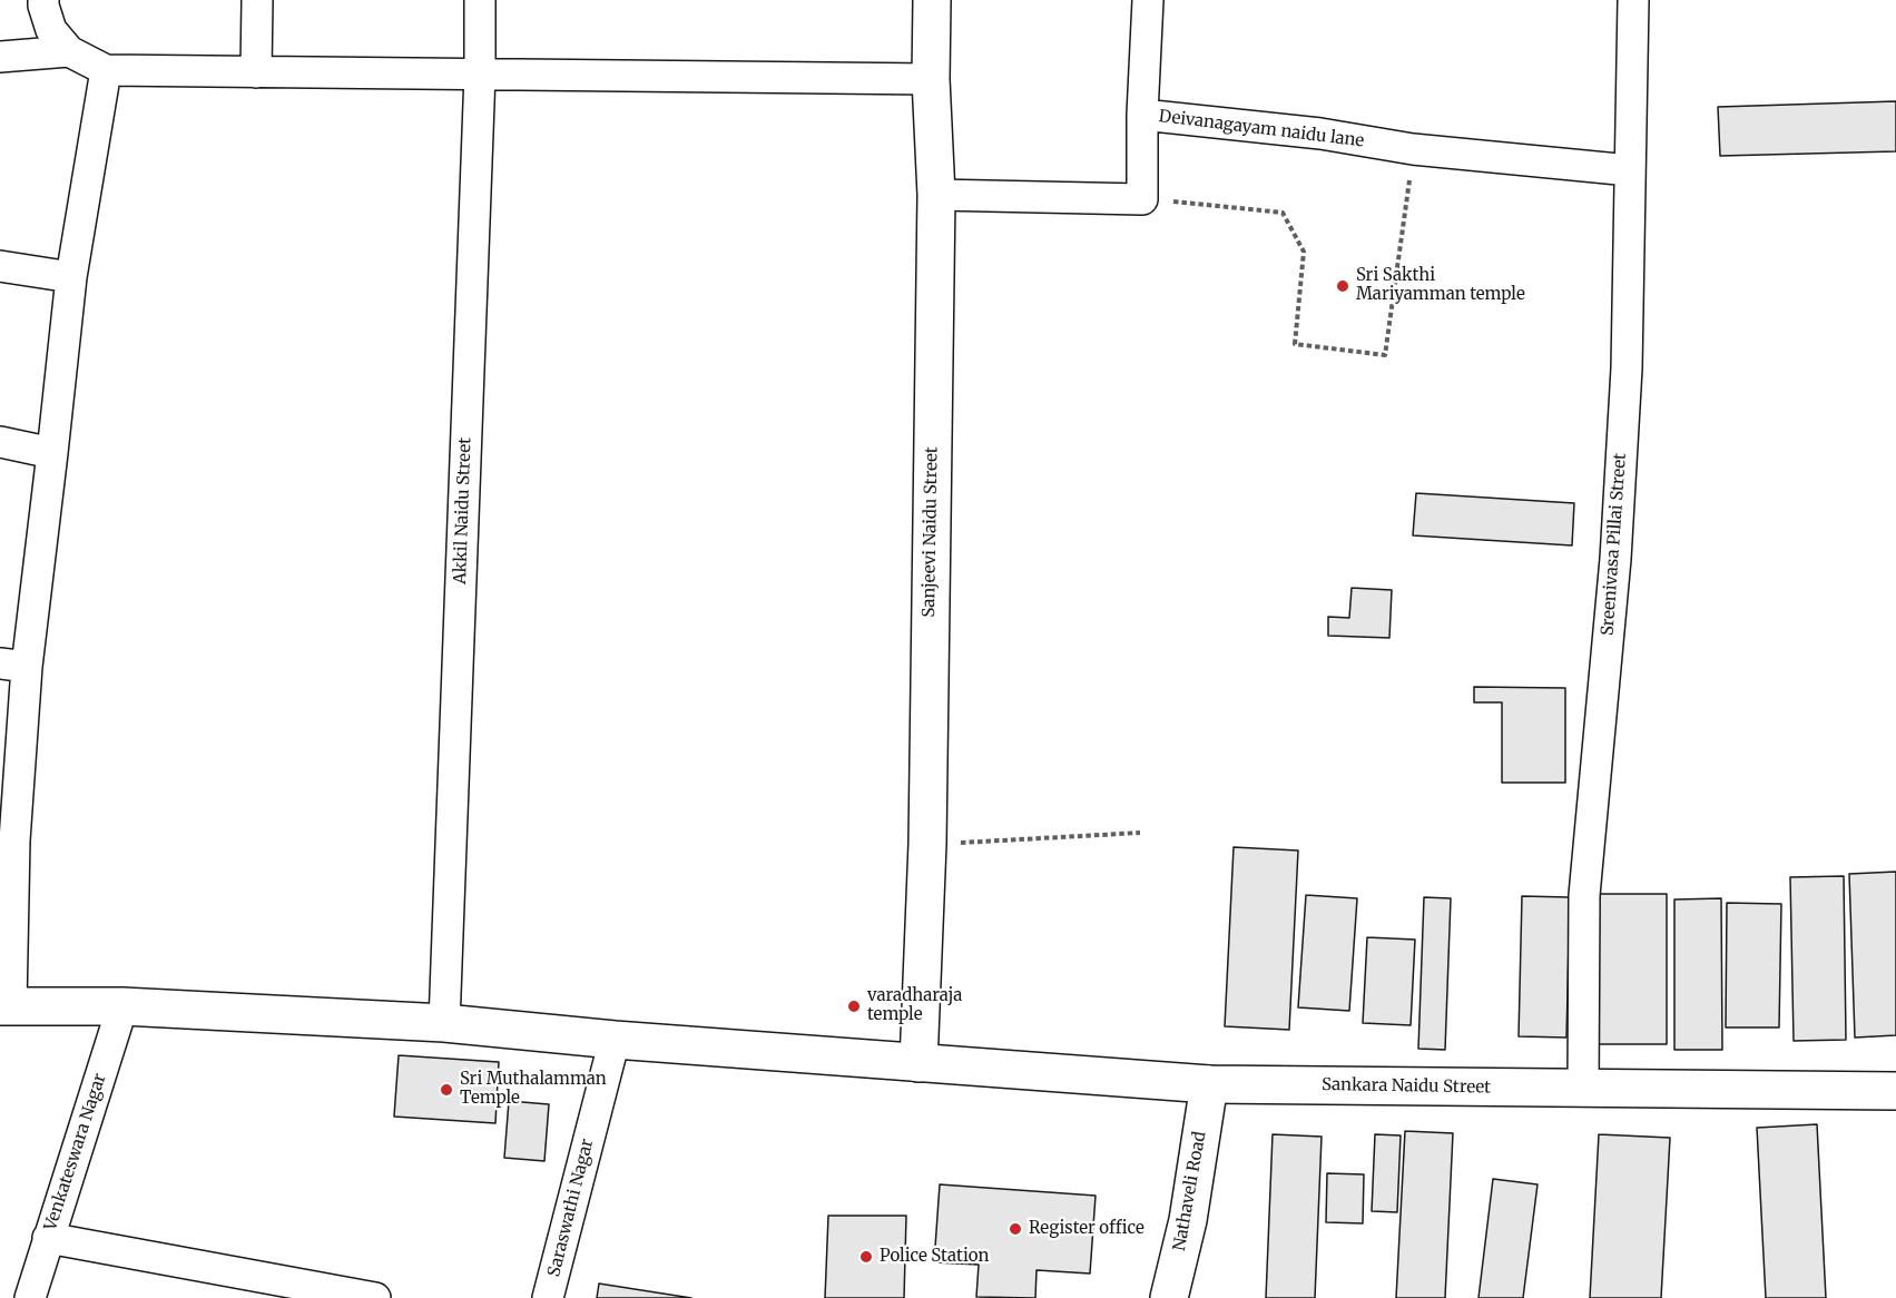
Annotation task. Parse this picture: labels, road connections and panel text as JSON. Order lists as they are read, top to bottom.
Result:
{
  "streets": {
    "main road": ["Sanjeevi Naidu Street", "Sankara Naidu Street", "Nathaveli Road"],
    "street": [
      "Deivanagayam naidu lane",
      "Akkil Naidu Street",
      "Sreenivasa Pillai Street",
      "Venkateswara Nagar",
      "Saraswathi Nagar"
    ]
  },
  "crossings": [
    ["Deivanagayam naidu lane", "Sreenivasa Pillai Street"],
    ["Akkil Naidu Street", "Sankara Naidu Street"],
    ["Sanjeevi Naidu Street", "Sankara Naidu Street"],
    ["Sreenivasa Pillai Street", "Sankara Naidu Street"],
    ["Sankara Naidu Street", "Venkateswara Nagar"],
    ["Sankara Naidu Street", "Nathaveli Road"],
    ["Sankara Naidu Street", "Saraswathi Nagar"]
  ],
  "places": [
    "Sri Sakthi Mariyamman temple",
    "varadharaja temple",
    "Sri Muthalamman Temple",
    "Register office",
    "Police Station"
  ]
}
